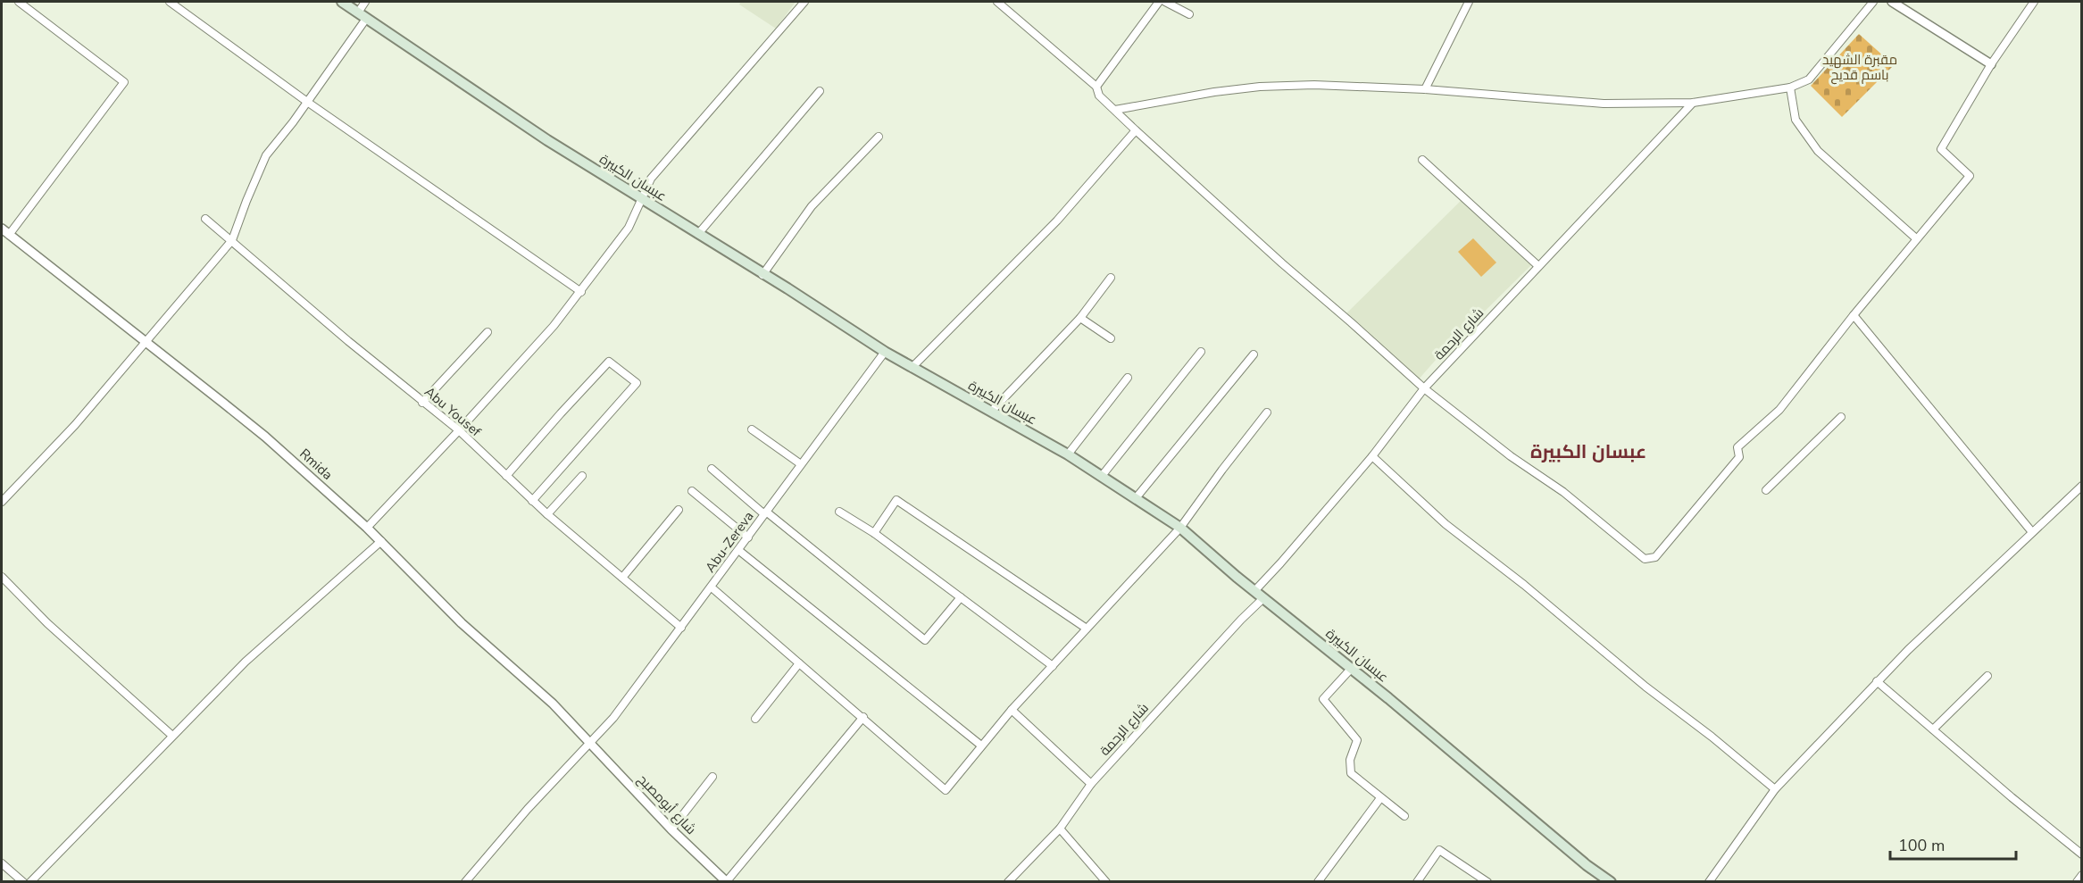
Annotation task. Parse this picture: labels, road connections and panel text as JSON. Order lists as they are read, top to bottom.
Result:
{
  "streets": {
    "main road": ["عبسان الكبيرة"],
    "street": [
      "شارع الرحمة",
      "Abu Yousef",
      "Rmida",
      "Abu-Zereva",
      "شارع أبومصبح"
    ]
  },
  "crossings": [
    ["عبسان الكبيرة", "شارع الرحمة"],
    ["عبسان الكبيرة", "Abu-Zereva"],
    ["Abu Yousef", "Abu-Zereva"],
    ["Rmida", "Abu-Zereva"],
    ["Rmida", "شارع أبومصبح"],
    ["Abu-Zereva", "شارع أبومصبح"]
  ],
  "districts": ["عبسان الكبيرة"],
  "parks": ["مقبرة الشهيد باسم قديح"],
  "scale_bar": "100 m"
}
